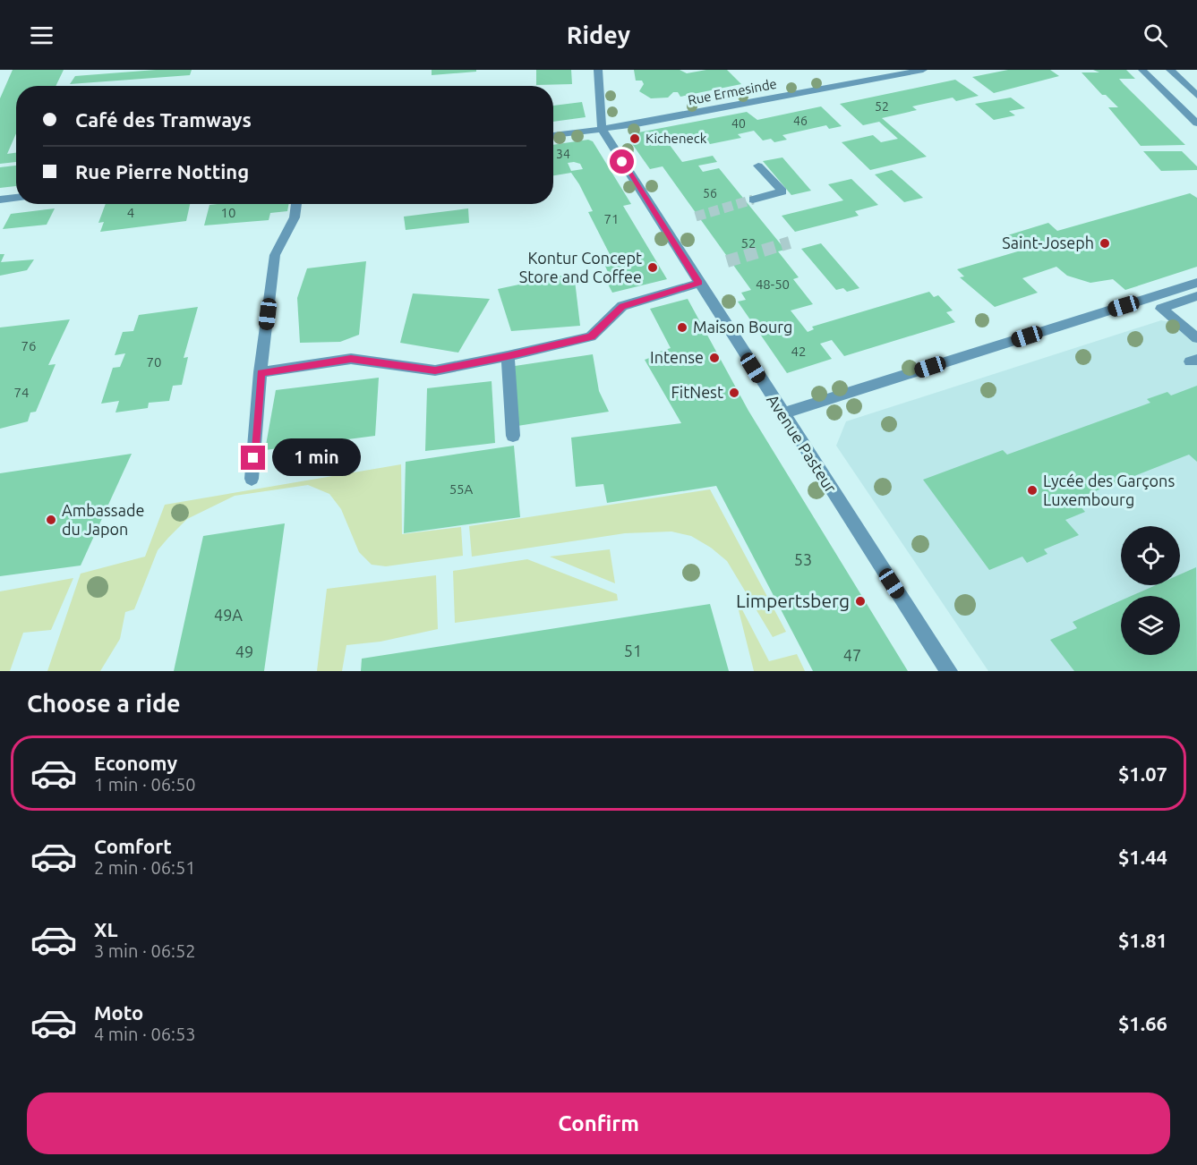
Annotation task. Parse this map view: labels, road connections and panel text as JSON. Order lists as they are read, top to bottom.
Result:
{
  "streets": {
    "street": ["Rue Ermesinde", "Avenue Pasteur"]
  },
  "crossings": [
    ["Rue Ermesinde", "Avenue Pasteur"]
  ],
  "places": [
    "Kicheneck",
    "Saint-Joseph",
    "Kontur Concept Store and Coffee",
    "Maison Bourg",
    "Intense",
    "FitNest",
    "Lycée des Garçons Luxembourg",
    "Ambassade du Japon",
    "Limpertsberg"
  ],
  "house_numbers": [
    "52",
    "46",
    "40",
    "34",
    "56",
    "4",
    "10",
    "71",
    "52",
    "48-50",
    "76",
    "42",
    "70",
    "74",
    "55A",
    "53",
    "49A",
    "51",
    "49",
    "47"
  ],
  "page": {
    "header": "Ridey",
    "banner": ["Café des Tramways", "Rue Pierre Notting"],
    "bubble": "1 min",
    "heading": "Choose a ride",
    "list": [
      {
        "name": "Economy",
        "note": "1 min · 06:50",
        "value": "$1.07"
      },
      {
        "name": "Comfort",
        "note": "2 min · 06:51",
        "value": "$1.44"
      },
      {
        "name": "XL",
        "note": "3 min · 06:52",
        "value": "$1.81"
      },
      {
        "name": "Moto",
        "note": "4 min · 06:53",
        "value": "$1.66"
      }
    ],
    "buttons": "Confirm"
  }
}
